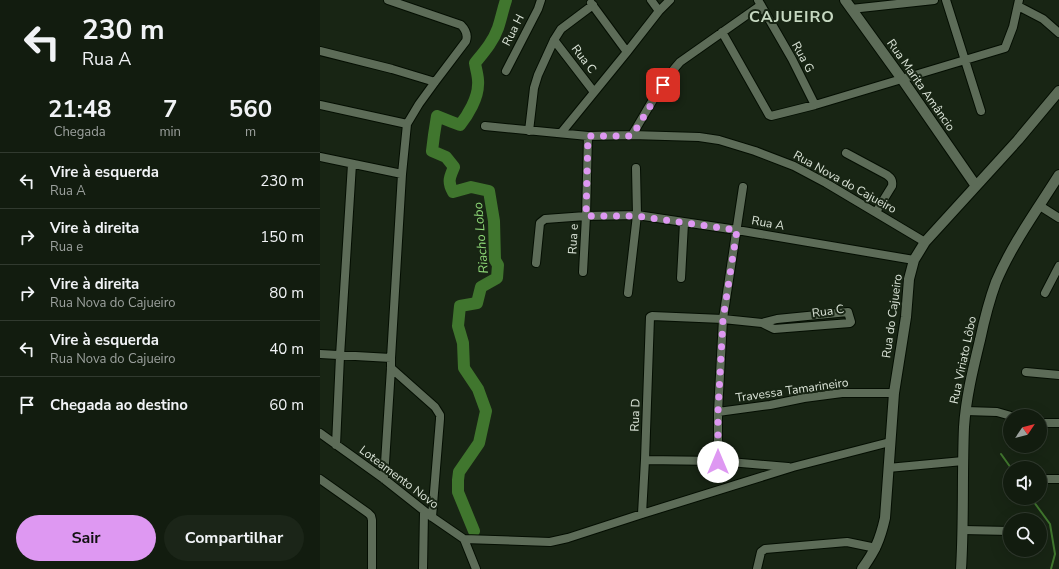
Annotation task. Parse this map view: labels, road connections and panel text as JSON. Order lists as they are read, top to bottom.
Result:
{
  "streets": {
    "street": [
      "Rua H",
      "Rua G",
      "Rua C",
      "Rua Marita Amâncio",
      "Rua Nova do Cajueiro",
      "Rua A",
      "Rua e",
      "Rua do Cajueiro",
      "Rua Viriato Lôbo",
      "Travessa Tamarineiro",
      "Rua D",
      "Loteamento Novo"
    ]
  },
  "crossings": [
    ["Rua C", "Rua D"],
    ["Rua Marita Amâncio", "Rua do Cajueiro"],
    ["Rua Nova do Cajueiro", "Rua e"],
    ["Rua Nova do Cajueiro", "Rua do Cajueiro"],
    ["Rua A", "Rua e"],
    ["Rua A", "Rua do Cajueiro"],
    ["Rua do Cajueiro", "Travessa Tamarineiro"]
  ],
  "districts": ["CAJUEIRO"],
  "water": ["Riacho Lobo"],
  "north": "top right",
  "page": {
    "turn": ["230 m", "Rua A"],
    "eta": [
      "21:48",
      "Chegada",
      "7",
      "min",
      "560",
      "m"
    ],
    "list": [
      {
        "name": "Vire à esquerda",
        "note": "Rua A",
        "value": "230 m"
      },
      {
        "name": "Vire à direita",
        "note": "Rua e",
        "value": "150 m"
      },
      {
        "name": "Vire à direita",
        "note": "Rua Nova do Cajueiro",
        "value": "80 m"
      },
      {
        "name": "Vire à esquerda",
        "note": "Rua Nova do Cajueiro",
        "value": "40 m"
      },
      {
        "name": "Chegada ao destino",
        "value": "60 m"
      }
    ],
    "buttons": ["Sair", "Compartilhar"]
  }
}
